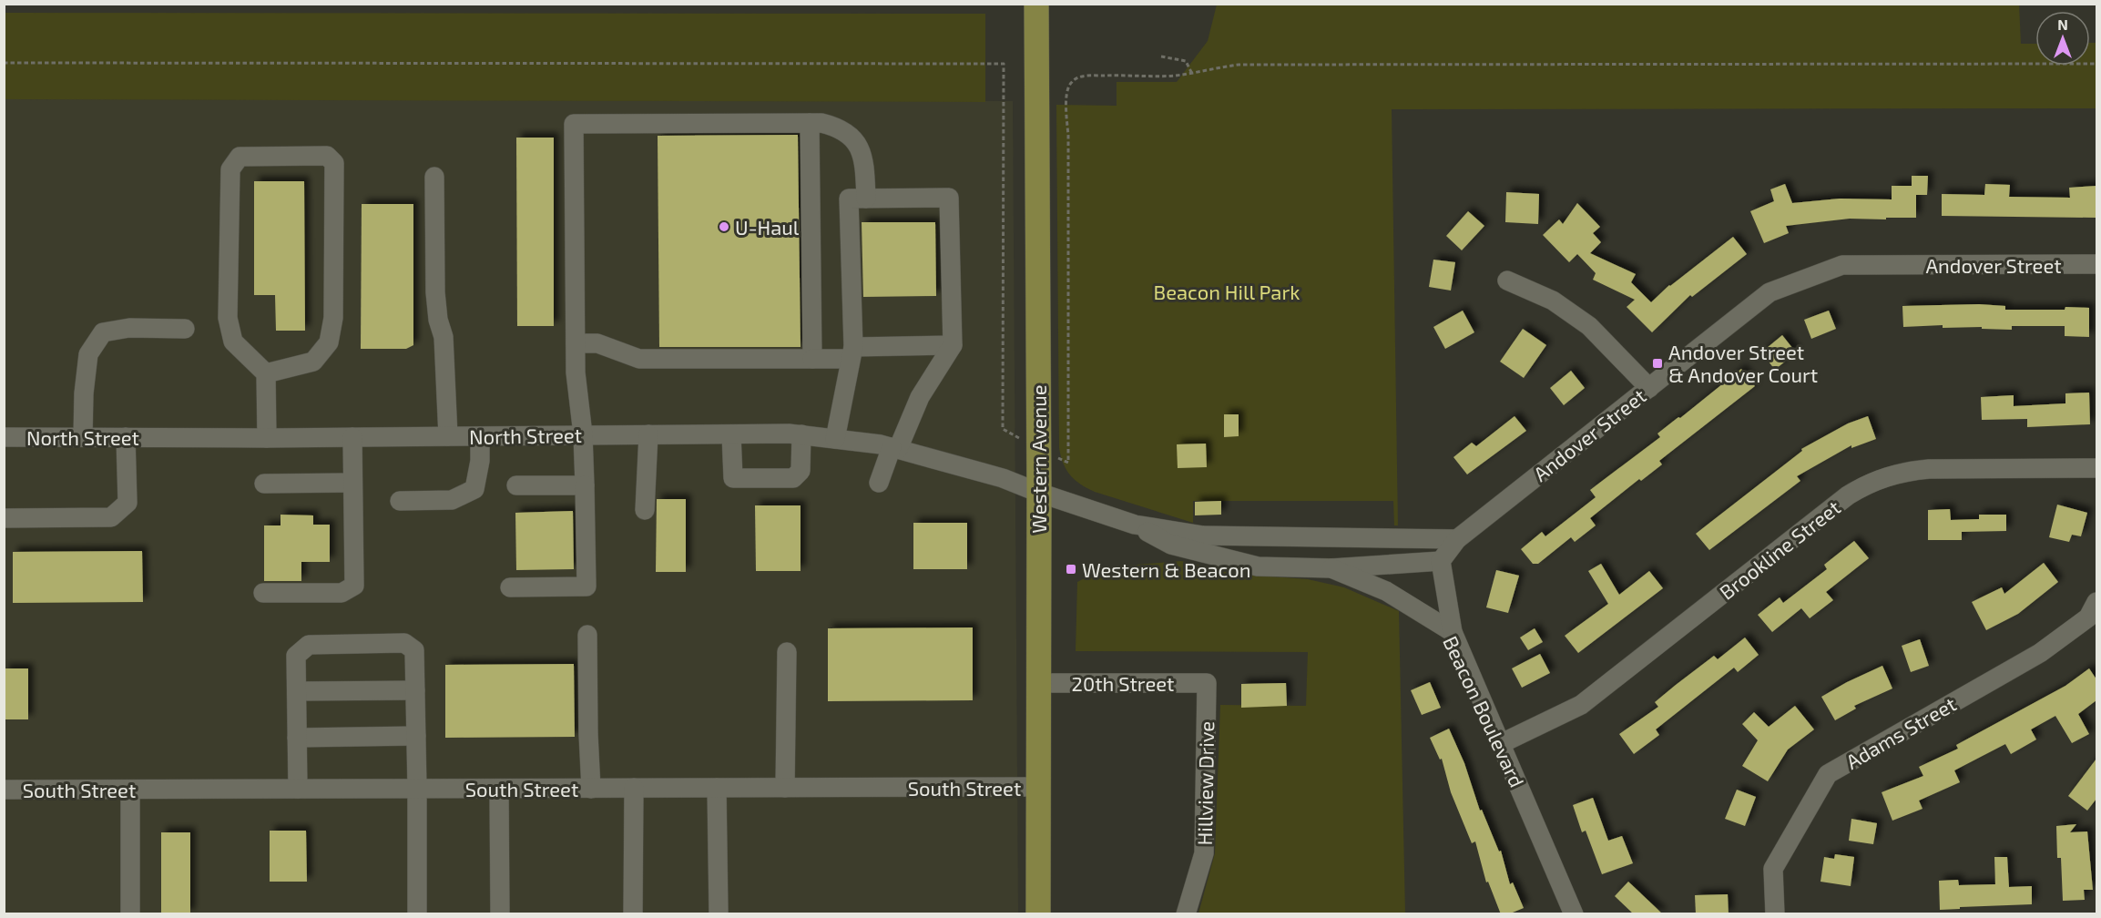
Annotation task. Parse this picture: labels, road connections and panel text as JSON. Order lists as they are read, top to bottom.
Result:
{
  "streets": {
    "main road": ["Western Avenue"],
    "street": [
      "Andover Street",
      "North Street",
      "Brookline Street",
      "20th Street",
      "Beacon Boulevard",
      "Adams Street",
      "Hillview Drive",
      "South Street"
    ]
  },
  "crossings": [
    ["Andover Street", "Beacon Boulevard"],
    ["North Street", "Western Avenue"],
    ["North Street", "Beacon Boulevard"],
    ["Western Avenue", "20th Street"],
    ["Western Avenue", "Beacon Boulevard"],
    ["Western Avenue", "South Street"],
    ["Brookline Street", "Beacon Boulevard"],
    ["20th Street", "Hillview Drive"]
  ],
  "parks": ["Beacon Hill Park"],
  "places": {
    "other": ["U-Haul"],
    "transit": ["Andover Street & Andover Court", "Western & Beacon"]
  },
  "north": "top"
}
